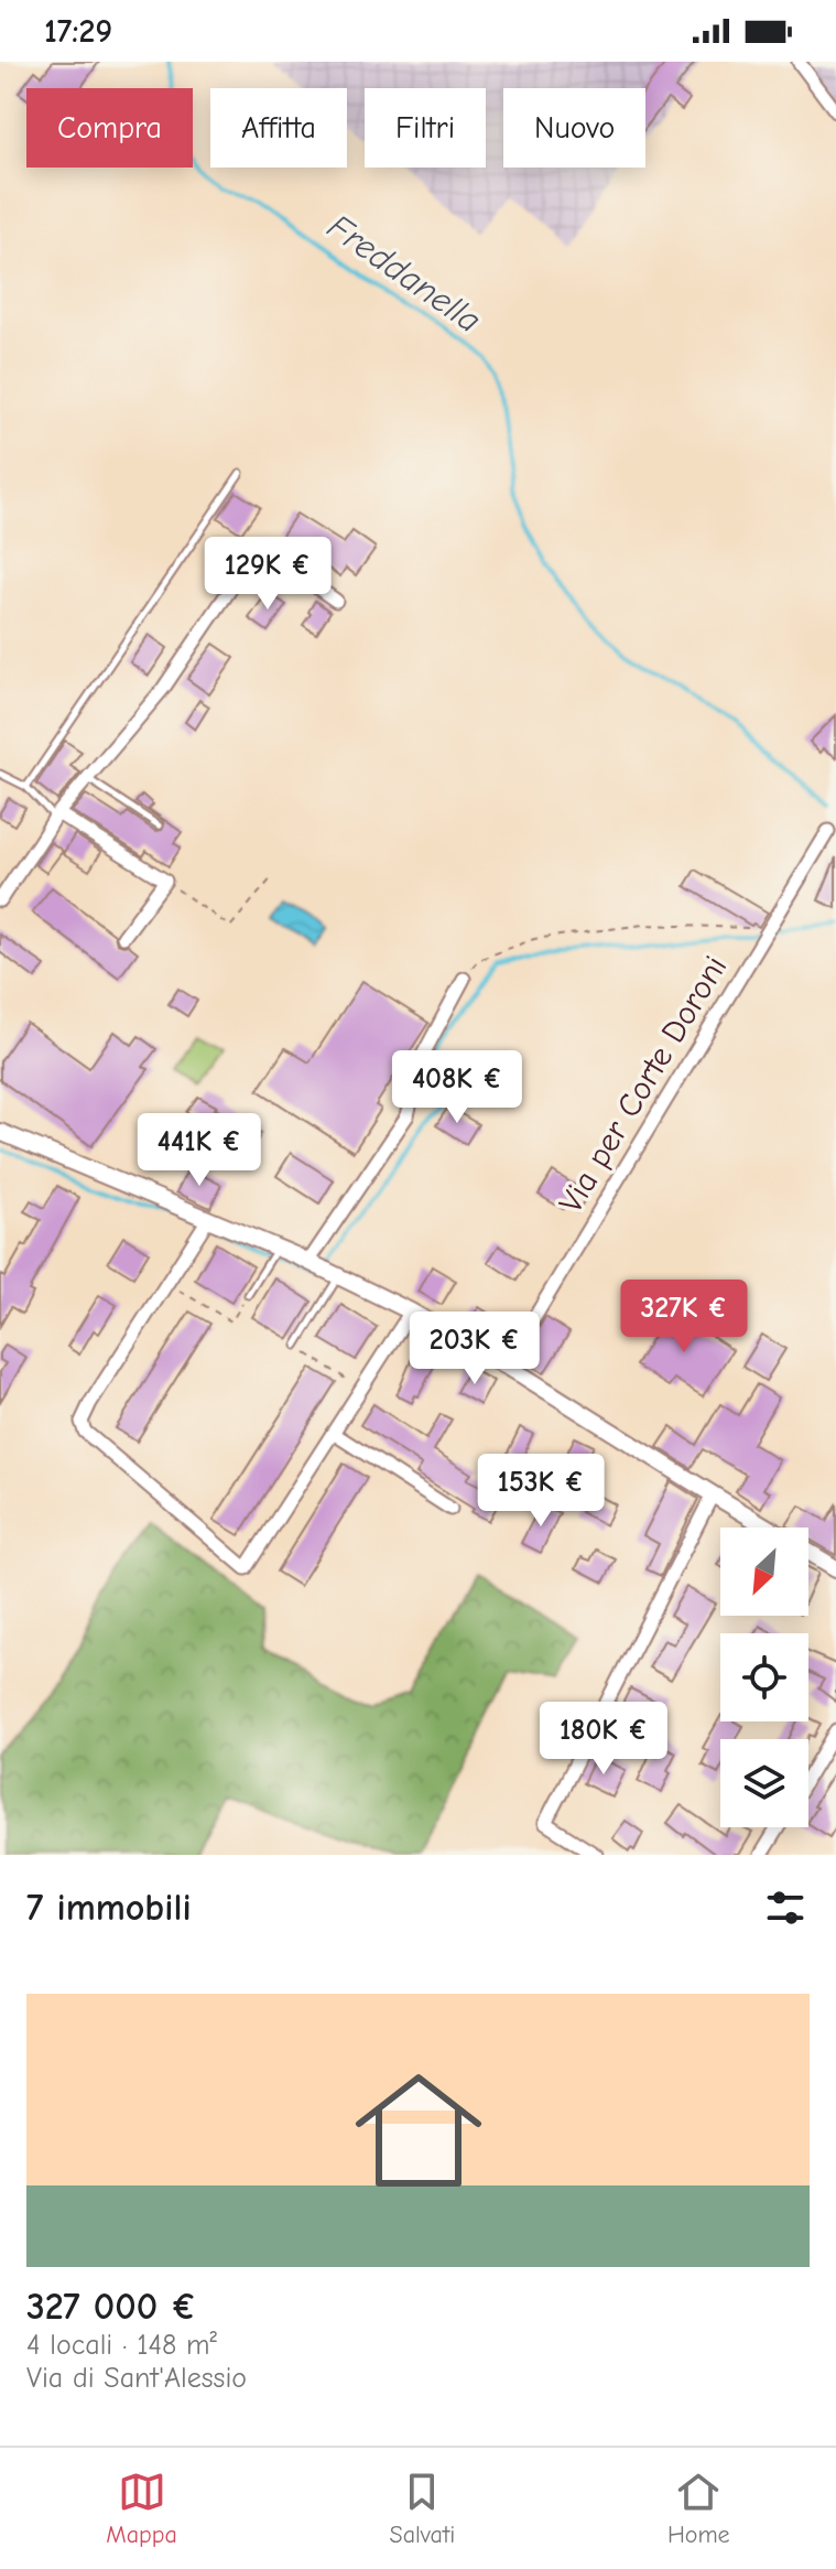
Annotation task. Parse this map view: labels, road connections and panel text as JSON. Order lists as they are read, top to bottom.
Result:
{
  "streets": {
    "street": ["Via per Corte Doroni"]
  },
  "water": ["Freddanella"],
  "north": "bottom left",
  "page": {
    "status": "17:29",
    "chip": [
      "Compra",
      "Affitta",
      "Filtri",
      "Nuovo"
    ],
    "price": [
      "129K €",
      "408K €",
      "441K €",
      "327K €",
      "203K €",
      "153K €",
      "180K €"
    ],
    "heading": "7 immobili",
    "list": [
      {
        "name": "327 000 €",
        "note": "4 locali · 148 m² · Via di Sant'Alessio"
      }
    ],
    "tabs": ["Mappa", "Salvati", "Home"]
  }
}
